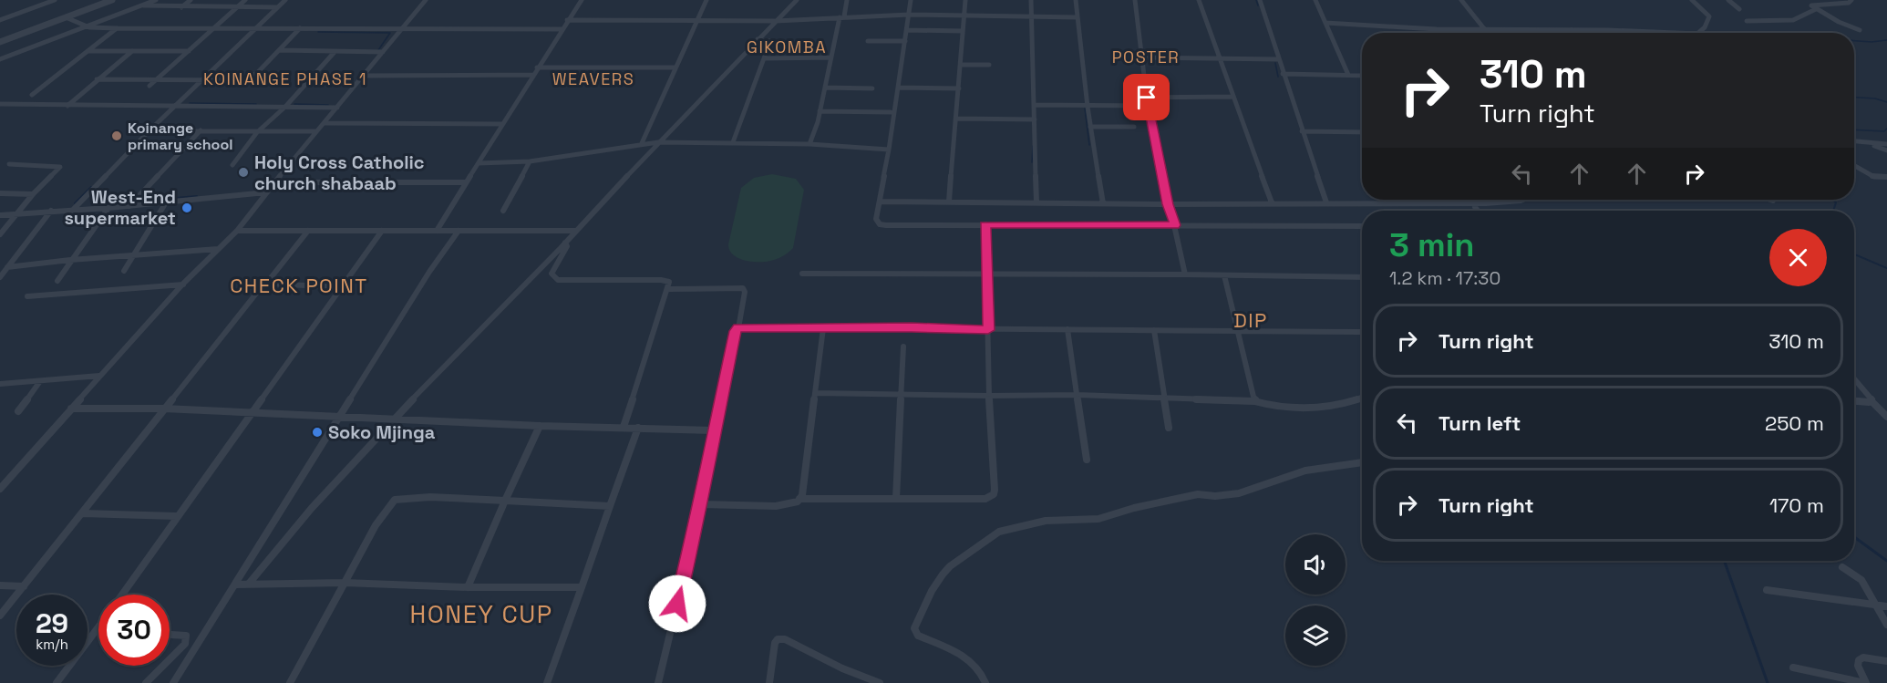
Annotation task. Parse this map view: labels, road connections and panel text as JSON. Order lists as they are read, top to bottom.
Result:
{
  "districts": [
    "GIKOMBA",
    "POSTER",
    "KOINANGE PHASE 1",
    "WEAVERS",
    "CHECK POINT",
    "DIP",
    "HONEY CUP"
  ],
  "places": [
    "Koinange primary school",
    "Holy Cross Catholic church shabaab",
    "West-End supermarket",
    "Soko Mjinga"
  ],
  "page": {
    "turn": ["310 m", "Turn right"],
    "heading": ["3 min", "1.2 km · 17:30"],
    "list": [
      {
        "name": "Turn right",
        "value": "310 m"
      },
      {
        "name": "Turn left",
        "value": "250 m"
      },
      {
        "name": "Turn right",
        "value": "170 m"
      }
    ],
    "speed": "29 km/h",
    "limit": "30"
  }
}
